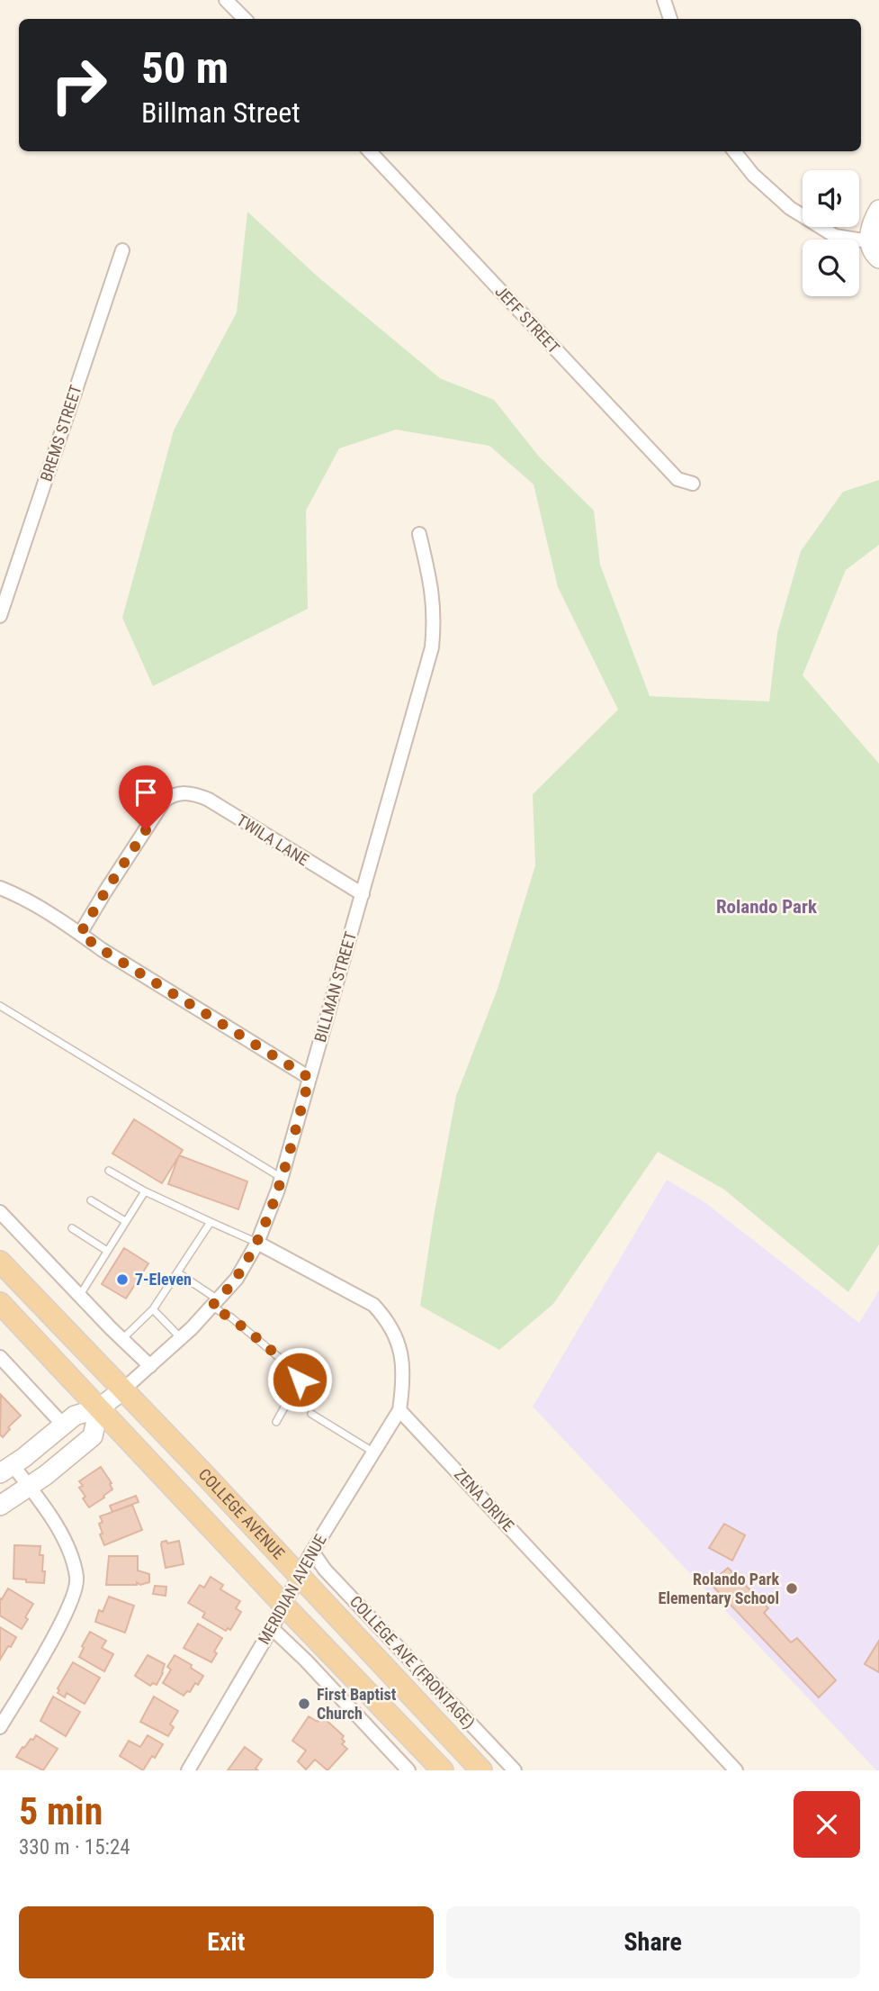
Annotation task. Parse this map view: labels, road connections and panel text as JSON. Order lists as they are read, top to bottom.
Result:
{
  "streets": {
    "main road": ["COLLEGE AVENUE"],
    "street": [
      "JEFF STREET",
      "BREMS STREET",
      "TWILA LANE",
      "BILLMAN STREET",
      "ZENA DRIVE",
      "MERIDIAN AVENUE",
      "COLLEGE AVE (FRONTAGE)"
    ]
  },
  "crossings": [
    ["TWILA LANE", "BILLMAN STREET"],
    ["BILLMAN STREET", "COLLEGE AVENUE"],
    ["ZENA DRIVE", "MERIDIAN AVENUE"],
    ["COLLEGE AVENUE", "MERIDIAN AVENUE"],
    ["MERIDIAN AVENUE", "COLLEGE AVE (FRONTAGE)"]
  ],
  "districts": ["Rolando Park"],
  "places": ["7-Eleven", "Rolando Park Elementary School", "First Baptist Church"],
  "page": {
    "turn": ["50 m", "Billman Street"],
    "heading": ["5 min", "330 m · 15:24"],
    "buttons": ["Exit", "Share"]
  }
}
